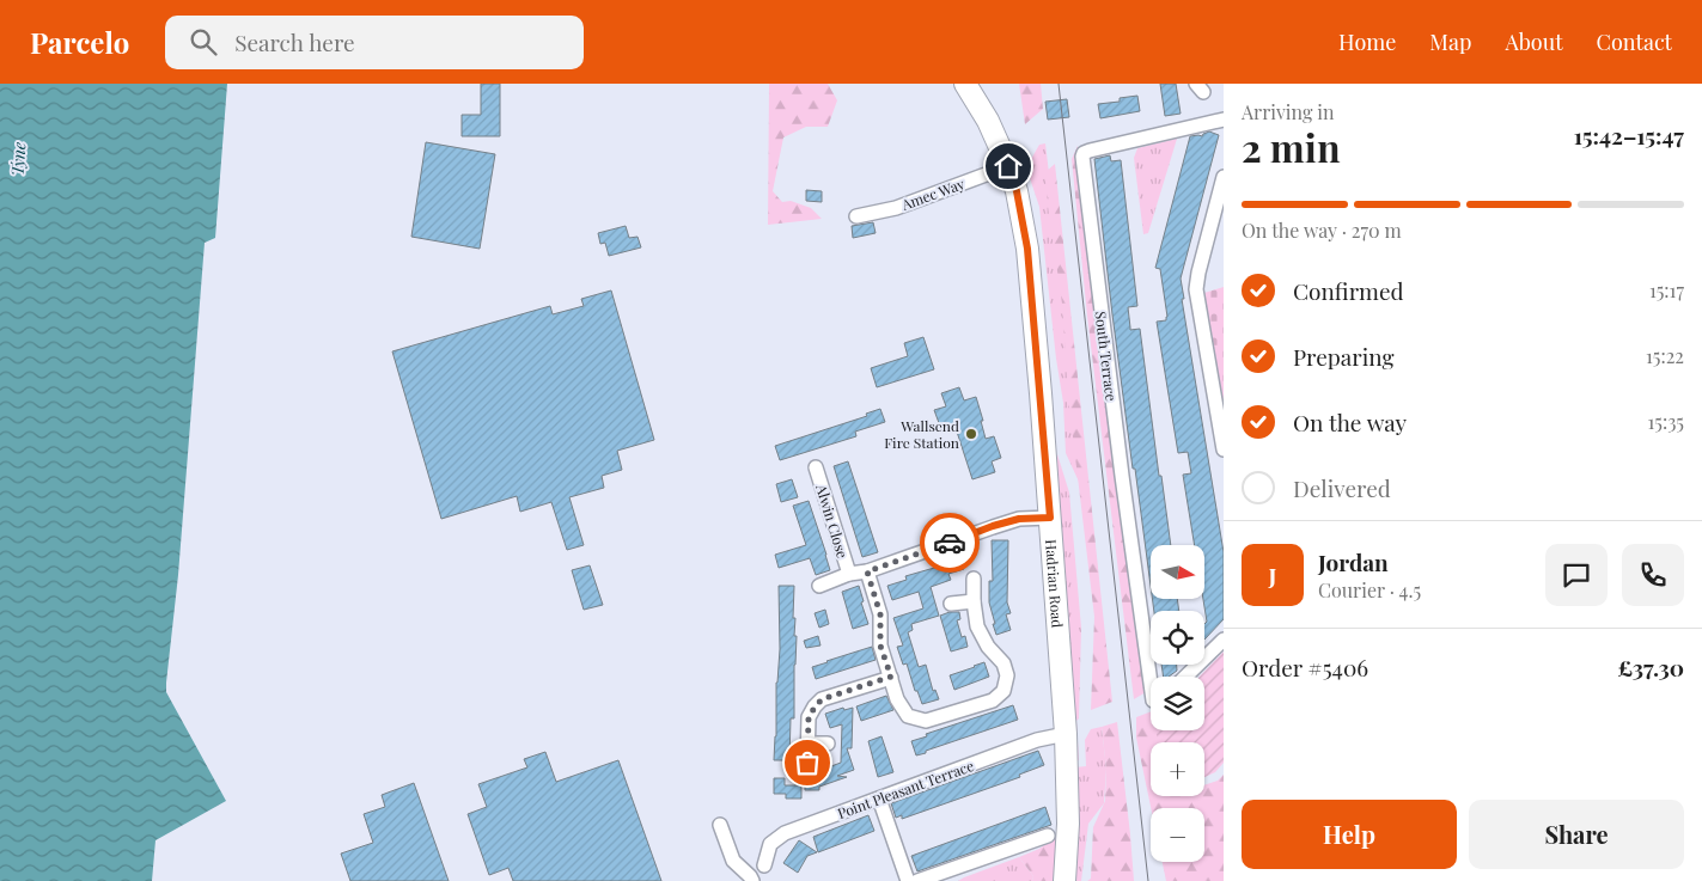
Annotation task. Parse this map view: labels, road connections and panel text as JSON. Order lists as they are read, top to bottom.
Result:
{
  "streets": {
    "main road": ["Hadrian Road"],
    "street": [
      "Amec Way",
      "South Terrace",
      "Alwin Close",
      "Point Pleasant Terrace"
    ]
  },
  "crossings": [
    ["Amec Way", "Hadrian Road"],
    ["Hadrian Road", "Point Pleasant Terrace"]
  ],
  "water": ["Tyne"],
  "places": ["Wallsend Fire Station"],
  "north": "right",
  "page": {
    "header": "Parcelo",
    "search": "Search here",
    "nav": [
      "Home",
      "Map",
      "About",
      "Contact"
    ],
    "heading": ["2 min", "Arriving in", "15:42–15:47"],
    "panel": [
      "Jordan",
      "Courier · 4.5",
      "Order #5406",
      "£37.30"
    ],
    "bar": "On the way · 270 m",
    "list": [
      ["Confirmed", "15:17"],
      ["Preparing", "15:22"],
      ["On the way", "15:35"],
      "Delivered"
    ],
    "round": "J",
    "map_buttons": ["+", "−"],
    "buttons": ["Help", "Share"]
  }
}
